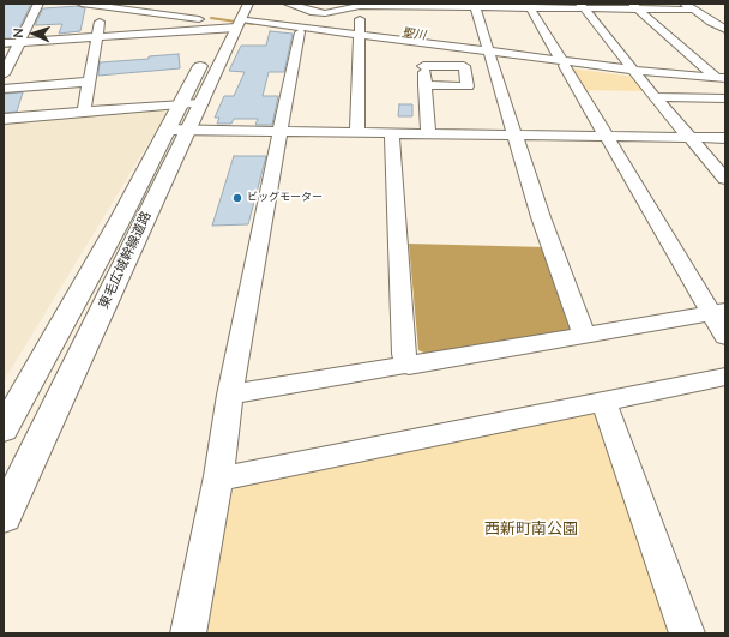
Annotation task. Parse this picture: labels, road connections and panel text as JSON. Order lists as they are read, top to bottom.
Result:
{
  "streets": {
    "highway": ["東毛広域幹線道路"]
  },
  "water": ["聖川"],
  "parks": ["西新町南公園"],
  "places": ["ビッグモーター"],
  "north": "left"
}
